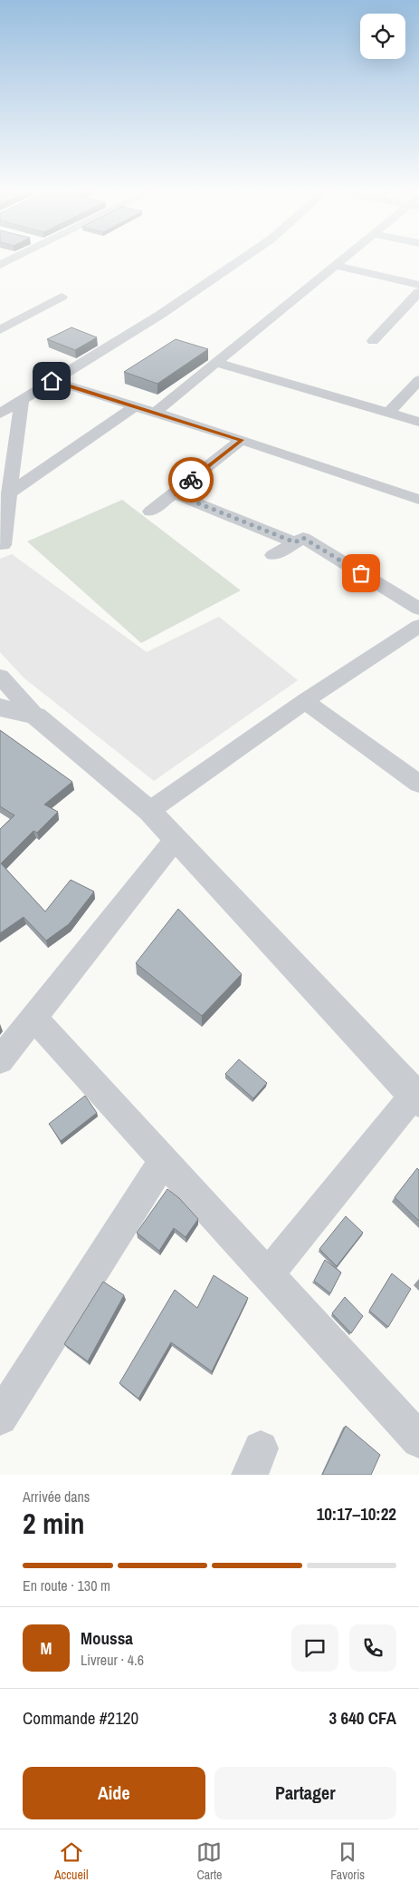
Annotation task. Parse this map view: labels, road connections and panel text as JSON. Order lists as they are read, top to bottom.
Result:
{
  "page": {
    "heading": ["2 min", "Arrivée dans", "10:17–10:22"],
    "panel": [
      "Moussa",
      "Livreur · 4.6",
      "Commande #2120",
      "3 640 CFA"
    ],
    "bar": "En route · 130 m",
    "round": "M",
    "buttons": ["Aide", "Partager"],
    "tabs": ["Accueil", "Carte", "Favoris"]
  }
}
